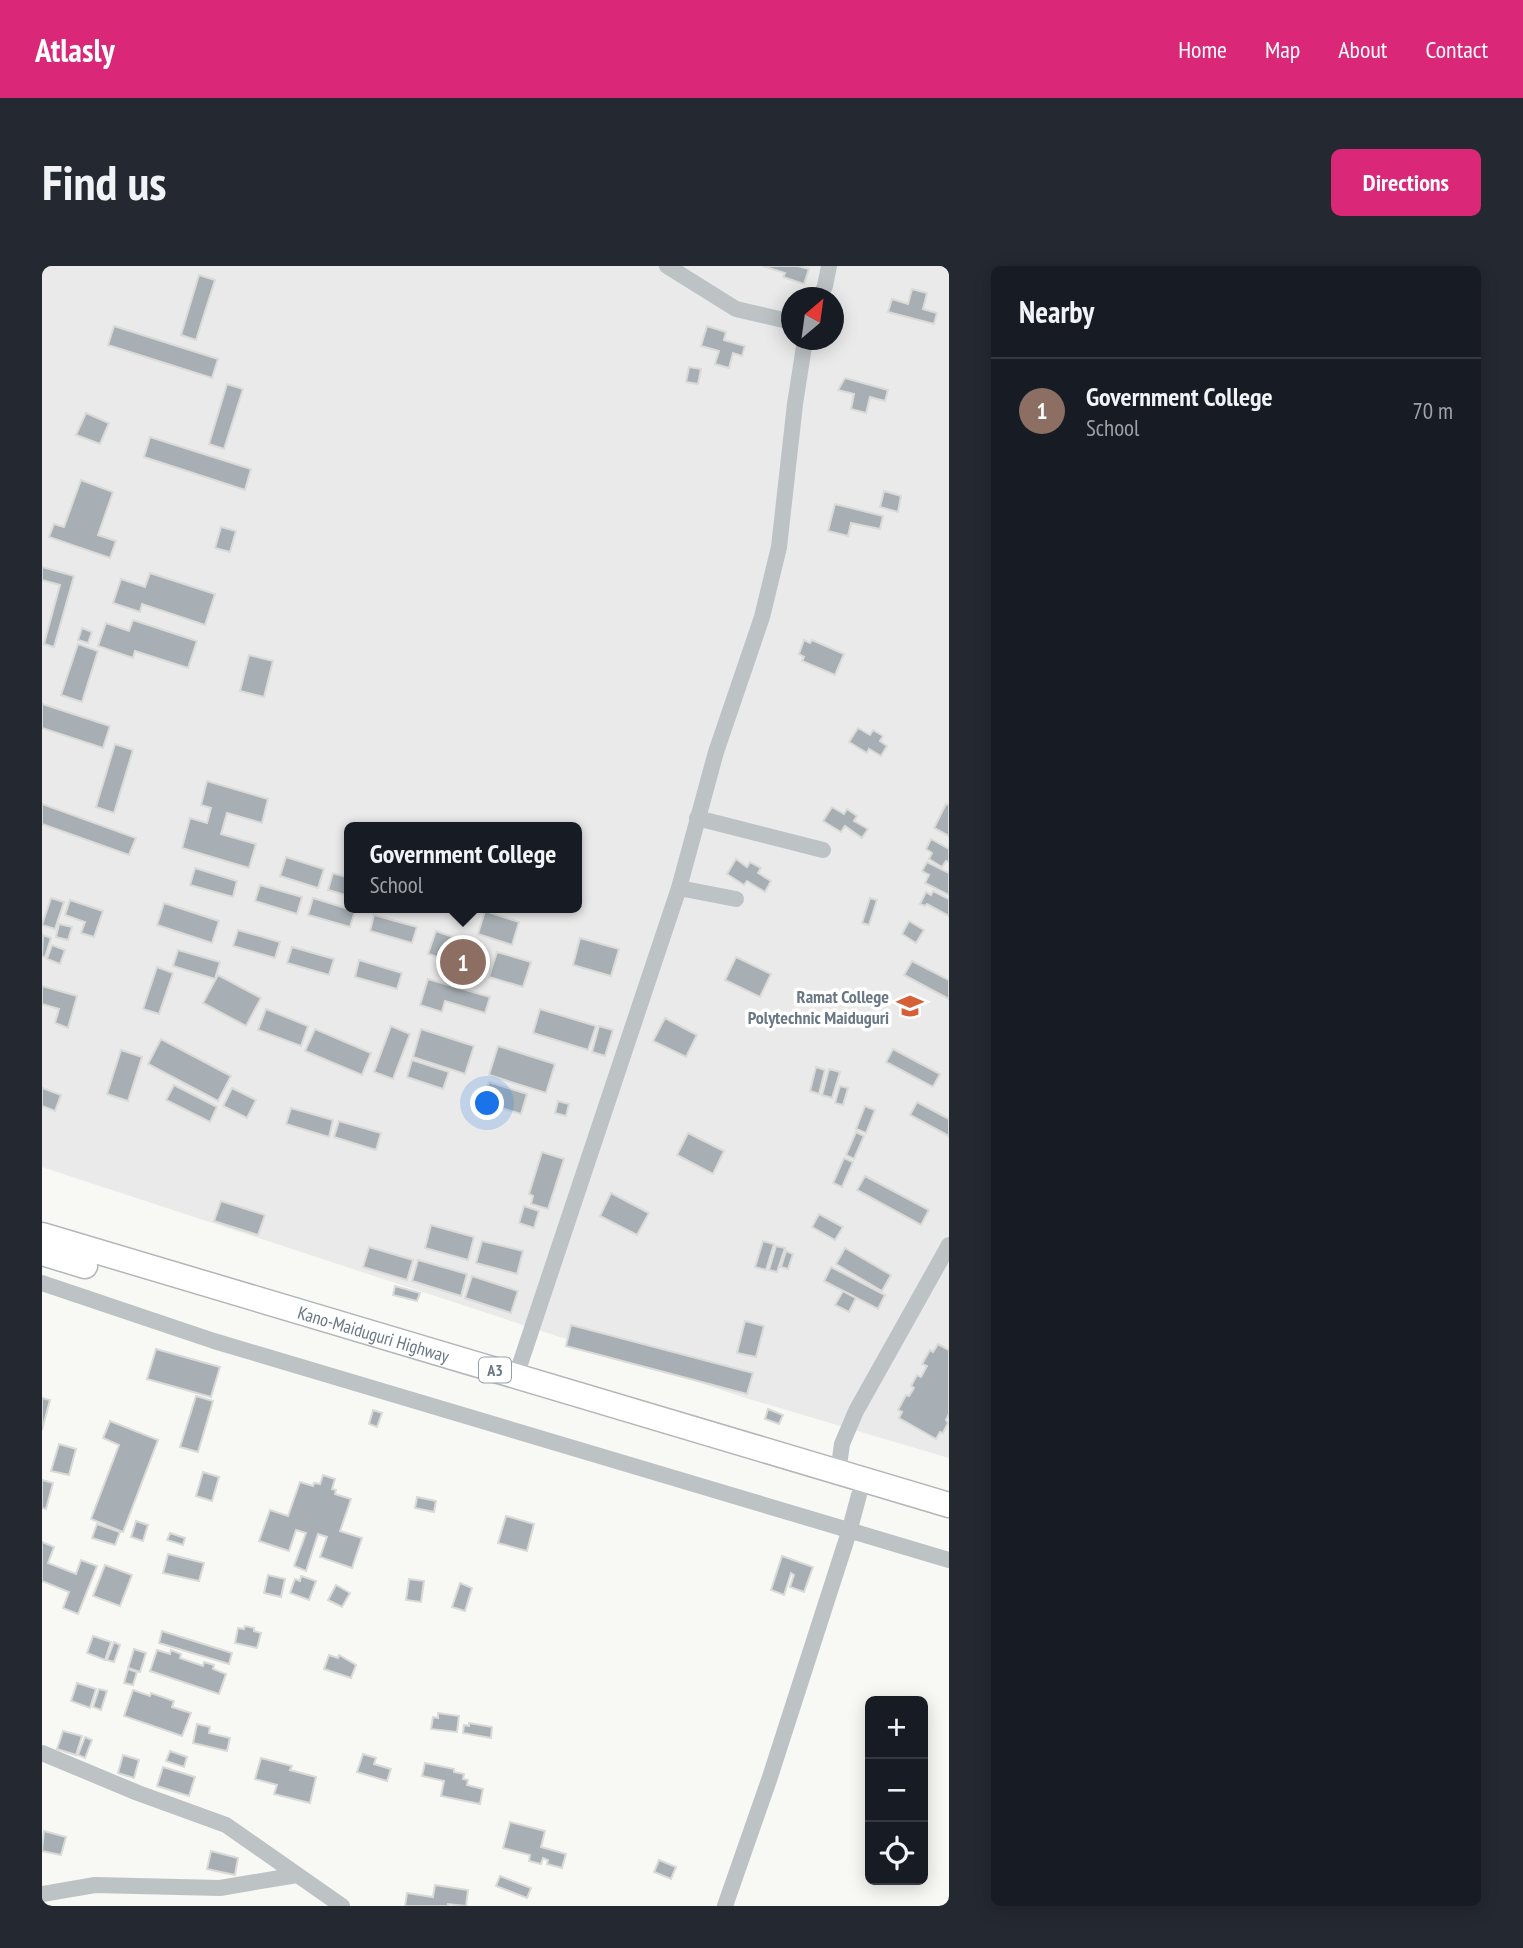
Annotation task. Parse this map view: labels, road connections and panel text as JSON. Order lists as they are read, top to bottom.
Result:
{
  "streets": {
    "highway": ["Kano-Maiduguri Highway", "A3"]
  },
  "places": {
    "school or university": ["Ramat College Polytechnic Maiduguri"]
  },
  "north": "top right",
  "page": {
    "header": "Atlasly",
    "nav": [
      "Home",
      "Map",
      "About",
      "Contact"
    ],
    "buttons": "Directions",
    "title": "Find us",
    "heading": "Nearby",
    "list": [
      {
        "mark": "1",
        "name": "Government College",
        "note": "School",
        "value": "70 m"
      }
    ],
    "popup": ["Government College", "School"],
    "pins": "1",
    "map_buttons": ["+", "−"]
  }
}
